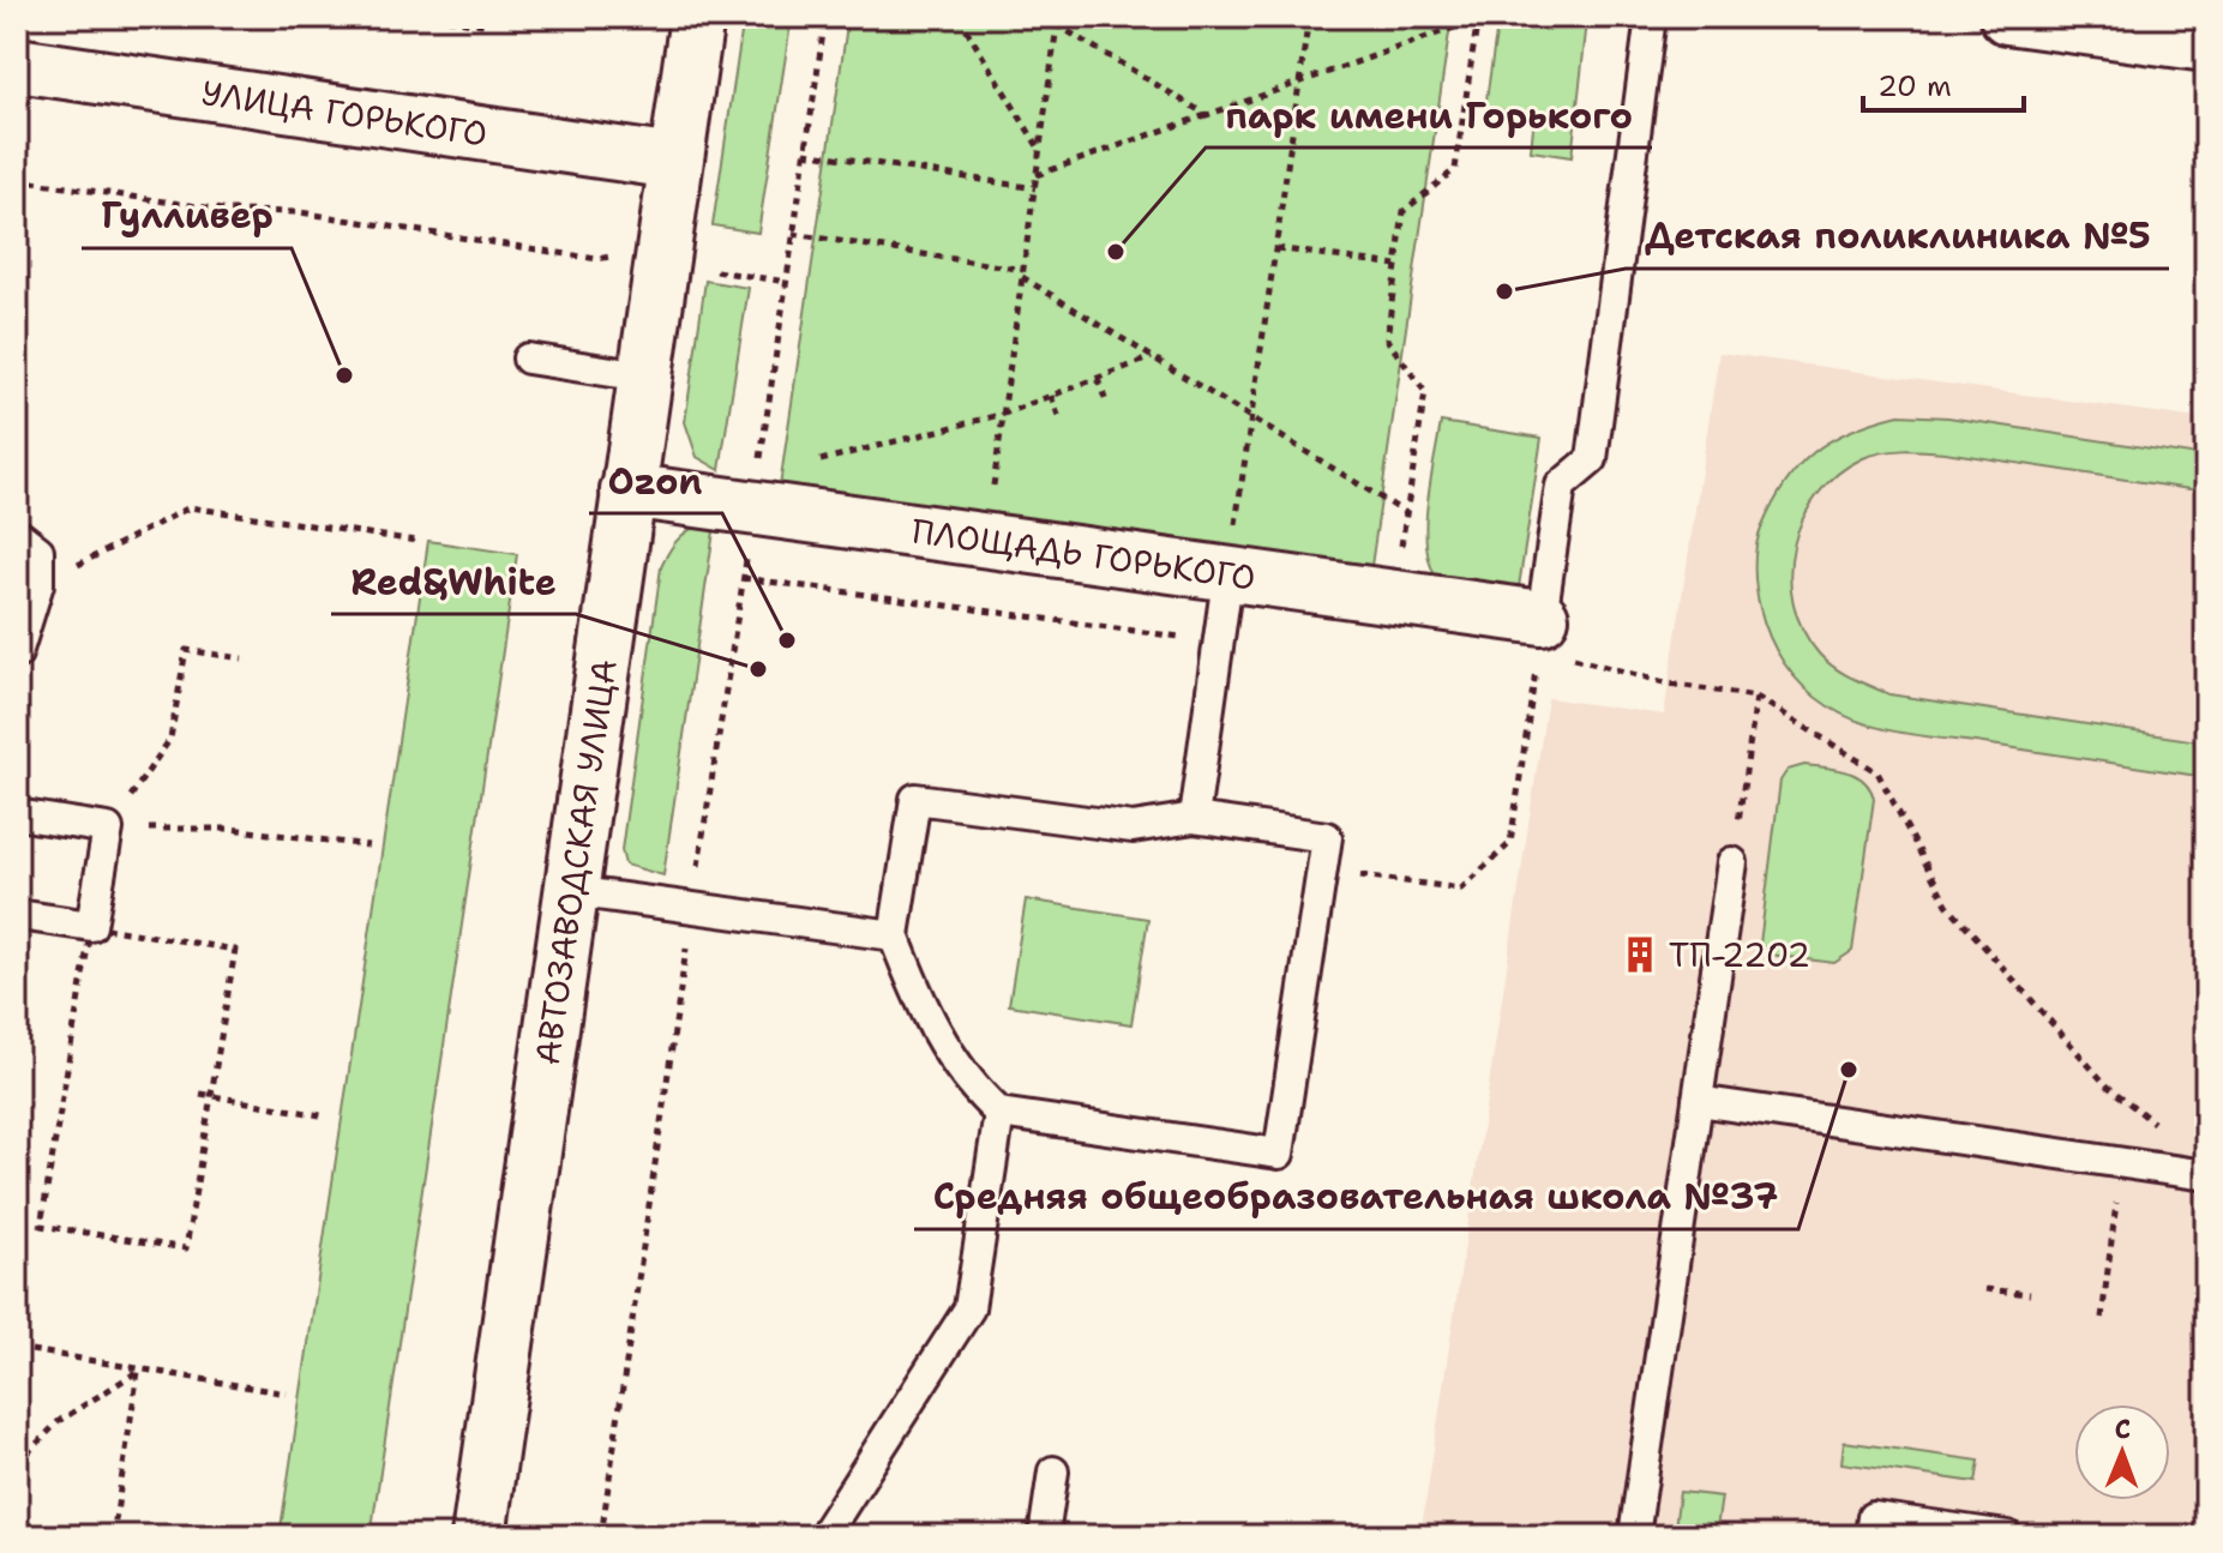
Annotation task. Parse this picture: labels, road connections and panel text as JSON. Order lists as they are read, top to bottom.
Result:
{
  "streets": {
    "street": ["УЛИЦА ГОРЬКОГО", "ПЛОЩАДЬ ГОРЬКОГО", "АВТОЗАВОДСКАЯ УЛИЦА"]
  },
  "crossings": [
    ["УЛИЦА ГОРЬКОГО", "АВТОЗАВОДСКАЯ УЛИЦА"],
    ["ПЛОЩАДЬ ГОРЬКОГО", "АВТОЗАВОДСКАЯ УЛИЦА"]
  ],
  "places": {
    "other": [
      "парк имени Горького",
      "Детская поликлиника №5",
      "Гулливер",
      "Ozon",
      "Red&White",
      "Средняя общеобразовательная школа №37"
    ],
    "building": ["ТП-2202"]
  },
  "scale_bar": "20 m",
  "north": "top"
}
